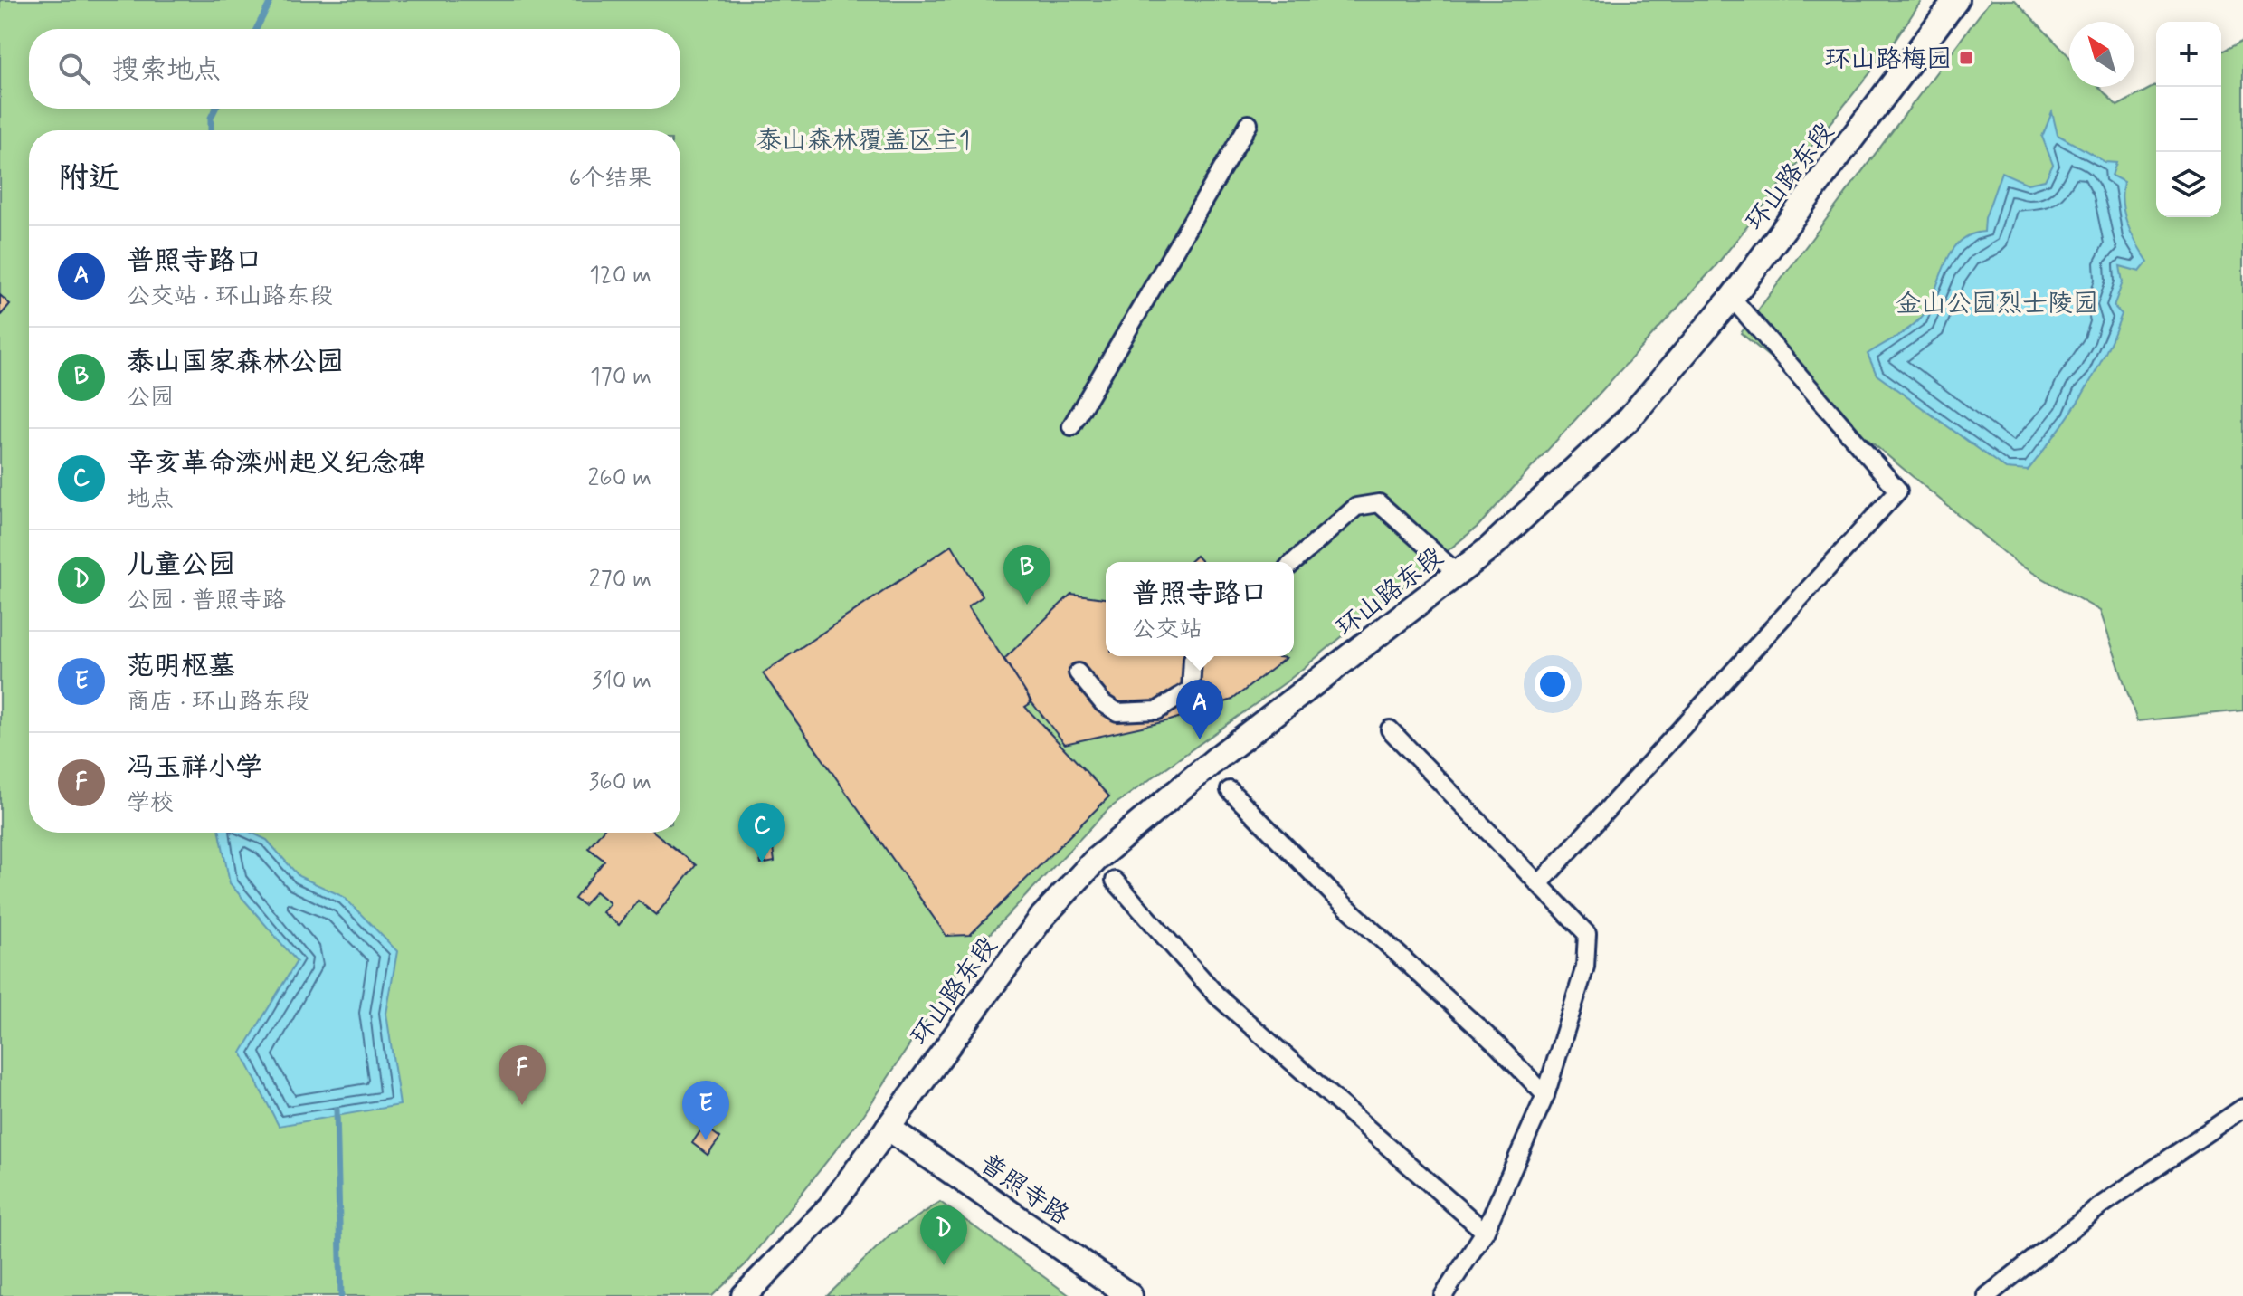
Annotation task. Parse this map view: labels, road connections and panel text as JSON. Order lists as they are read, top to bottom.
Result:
{
  "streets": {
    "main road": ["环山路东段", "普照寺路"]
  },
  "crossings": [
    ["环山路东段", "普照寺路"]
  ],
  "parks": ["泰山森林覆盖区主1", "金山公园烈士陵园"],
  "places": {
    "transit": ["环山路梅园"]
  },
  "north": "top left",
  "page": {
    "map_buttons": ["+", "−"],
    "search": "搜索地点",
    "heading": ["附近", "6个结果"],
    "list": [
      {
        "mark": "A",
        "name": "普照寺路口",
        "note": "公交站 · 环山路东段",
        "value": "120 m"
      },
      {
        "mark": "B",
        "name": "泰山国家森林公园",
        "note": "公园",
        "value": "170 m"
      },
      {
        "mark": "C",
        "name": "辛亥革命滦州起义纪念碑",
        "note": "地点",
        "value": "260 m"
      },
      {
        "mark": "D",
        "name": "儿童公园",
        "note": "公园 · 普照寺路",
        "value": "270 m"
      },
      {
        "mark": "E",
        "name": "范明枢墓",
        "note": "商店 · 环山路东段",
        "value": "310 m"
      },
      {
        "mark": "F",
        "name": "冯玉祥小学",
        "note": "学校",
        "value": "360 m"
      }
    ],
    "pins": [
      "B",
      "A",
      "C",
      "F",
      "E",
      "D"
    ],
    "popup": ["普照寺路口", "公交站"]
  }
}
